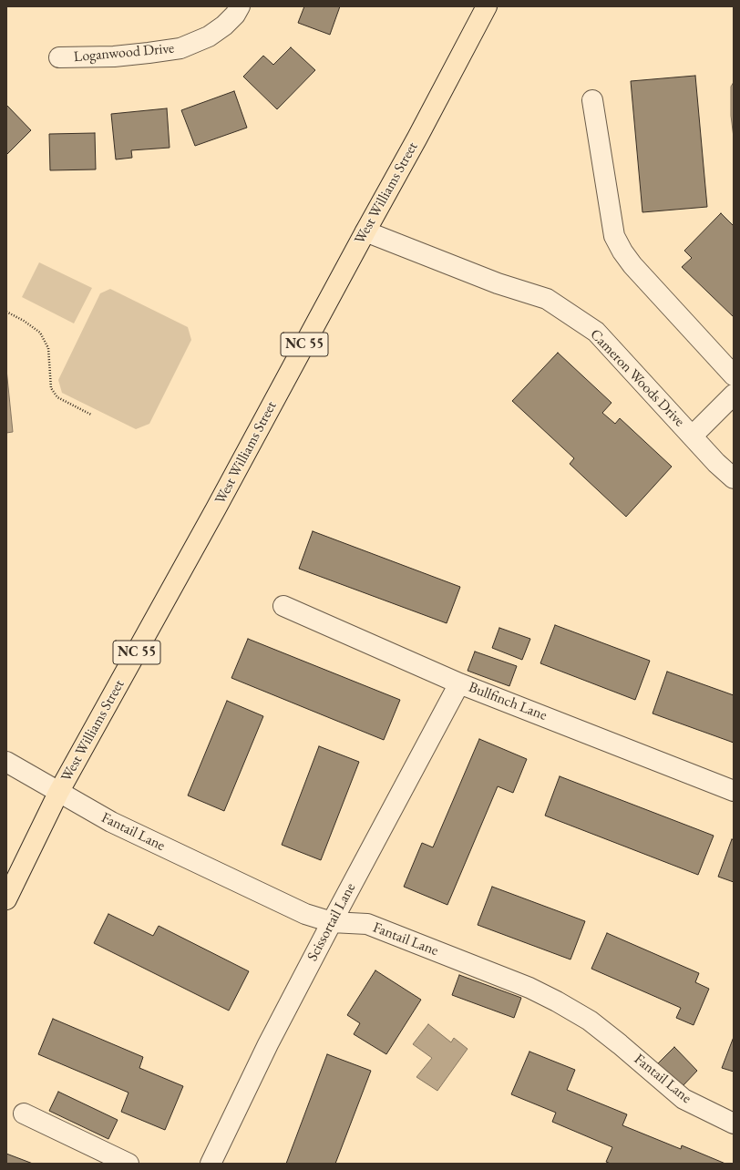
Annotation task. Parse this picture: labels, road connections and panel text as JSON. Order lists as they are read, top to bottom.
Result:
{
  "streets": {
    "main road": ["West Williams Street", "NC 55"],
    "street": [
      "Loganwood Drive",
      "Cameron Woods Drive",
      "Bullfinch Lane",
      "Fantail Lane",
      "Scissortail Lane"
    ]
  },
  "crossings": [
    ["West Williams Street", "Cameron Woods Drive"],
    ["West Williams Street", "Fantail Lane"],
    ["Bullfinch Lane", "Scissortail Lane"],
    ["Fantail Lane", "Scissortail Lane"]
  ]
}
